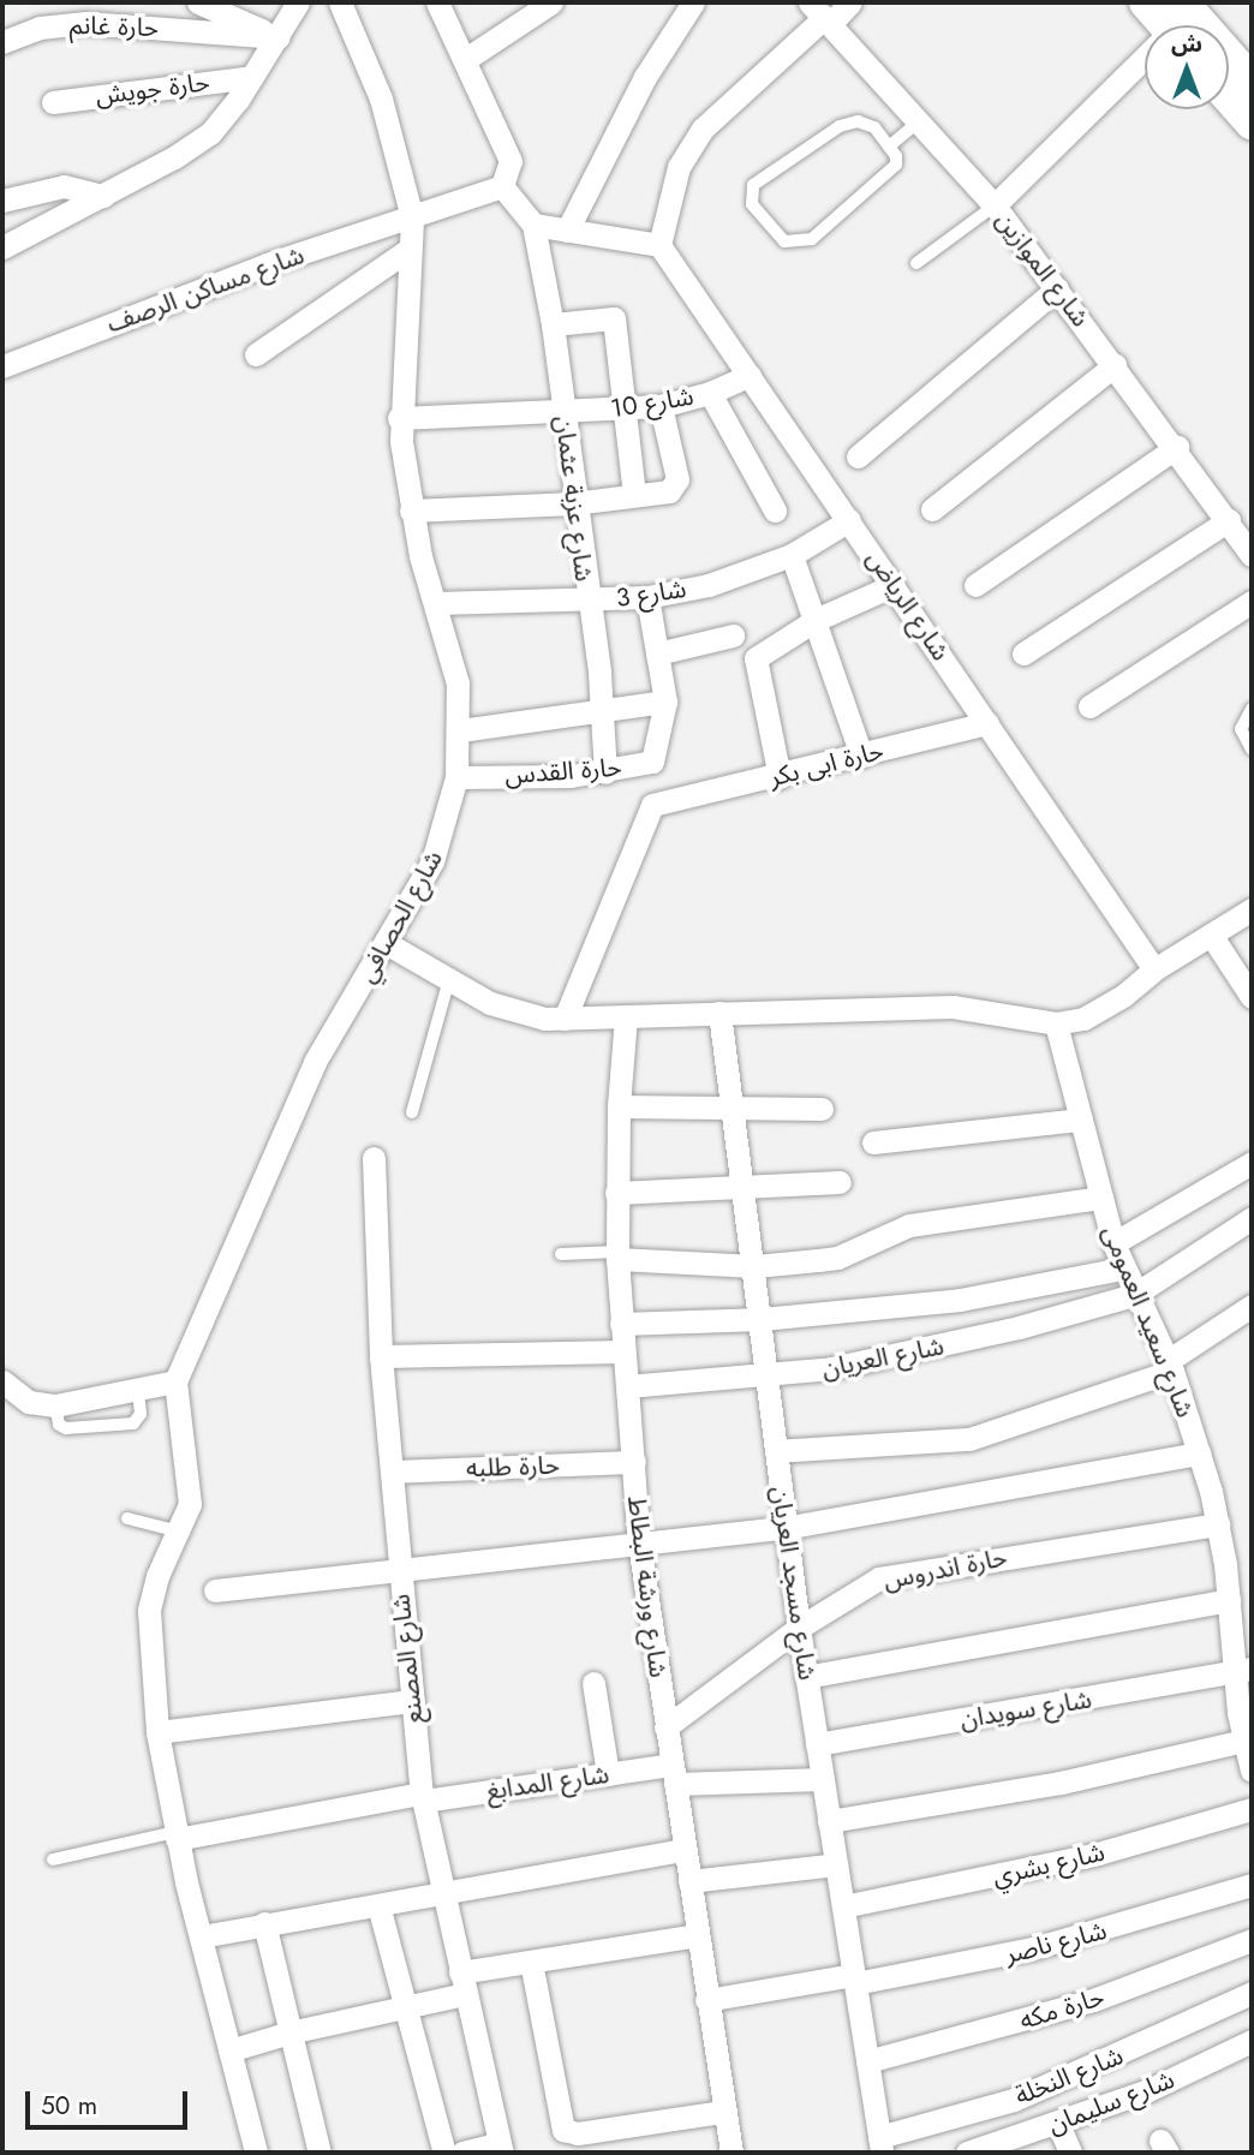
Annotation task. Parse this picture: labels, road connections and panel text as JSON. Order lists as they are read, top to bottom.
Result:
{
  "streets": {
    "street": [
      "حارة غانم",
      "حارة جويش",
      "شارع الموازين",
      "شارع مساكن الرصف",
      "شارع 10",
      "شارع عزبة عثمان",
      "شارع 3",
      "شارع الرياض",
      "حارة ابى بكر",
      "حارة القدس",
      "شارع الحصافي",
      "شارع سعيد العمومى",
      "شارع العريان",
      "حارة طلبه",
      "حارة اندروس",
      "شارع مسجد العريان",
      "شارع ورشة البطاط",
      "شارع المصنع",
      "شارع سويدان",
      "شارع المدابغ",
      "شارع بشري",
      "شارع ناصر",
      "حارة مكه",
      "شارع النخلة",
      "شارع سليمان"
    ]
  },
  "crossings": [
    ["شارع مساكن الرصف", "شارع الحصافي"],
    ["شارع 10", "شارع عزبة عثمان"],
    ["شارع 10", "شارع الرياض"],
    ["شارع 10", "شارع الحصافي"],
    ["شارع عزبة عثمان", "شارع 3"],
    ["شارع عزبة عثمان", "حارة القدس"],
    ["شارع 3", "شارع الرياض"],
    ["شارع 3", "حارة القدس"],
    ["شارع 3", "شارع الحصافي"],
    ["شارع الرياض", "حارة ابى بكر"],
    ["حارة القدس", "شارع الحصافي"],
    ["شارع سعيد العمومى", "شارع العريان"],
    ["شارع سعيد العمومى", "حارة اندروس"],
    ["شارع سعيد العمومى", "شارع سويدان"],
    ["شارع العريان", "شارع مسجد العريان"],
    ["شارع العريان", "شارع ورشة البطاط"],
    ["حارة طلبه", "شارع ورشة البطاط"],
    ["حارة طلبه", "شارع المصنع"],
    ["حارة اندروس", "شارع مسجد العريان"],
    ["حارة اندروس", "شارع ورشة البطاط"],
    ["شارع مسجد العريان", "شارع سويدان"],
    ["شارع مسجد العريان", "شارع المدابغ"],
    ["شارع مسجد العريان", "شارع بشري"],
    ["شارع مسجد العريان", "شارع ناصر"],
    ["شارع مسجد العريان", "حارة مكه"],
    ["شارع مسجد العريان", "شارع النخلة"],
    ["شارع ورشة البطاط", "شارع المدابغ"],
    ["شارع ورشة البطاط", "شارع ناصر"],
    ["شارع المصنع", "شارع المدابغ"]
  ],
  "scale_bar": "50 m",
  "north": "top"
}
